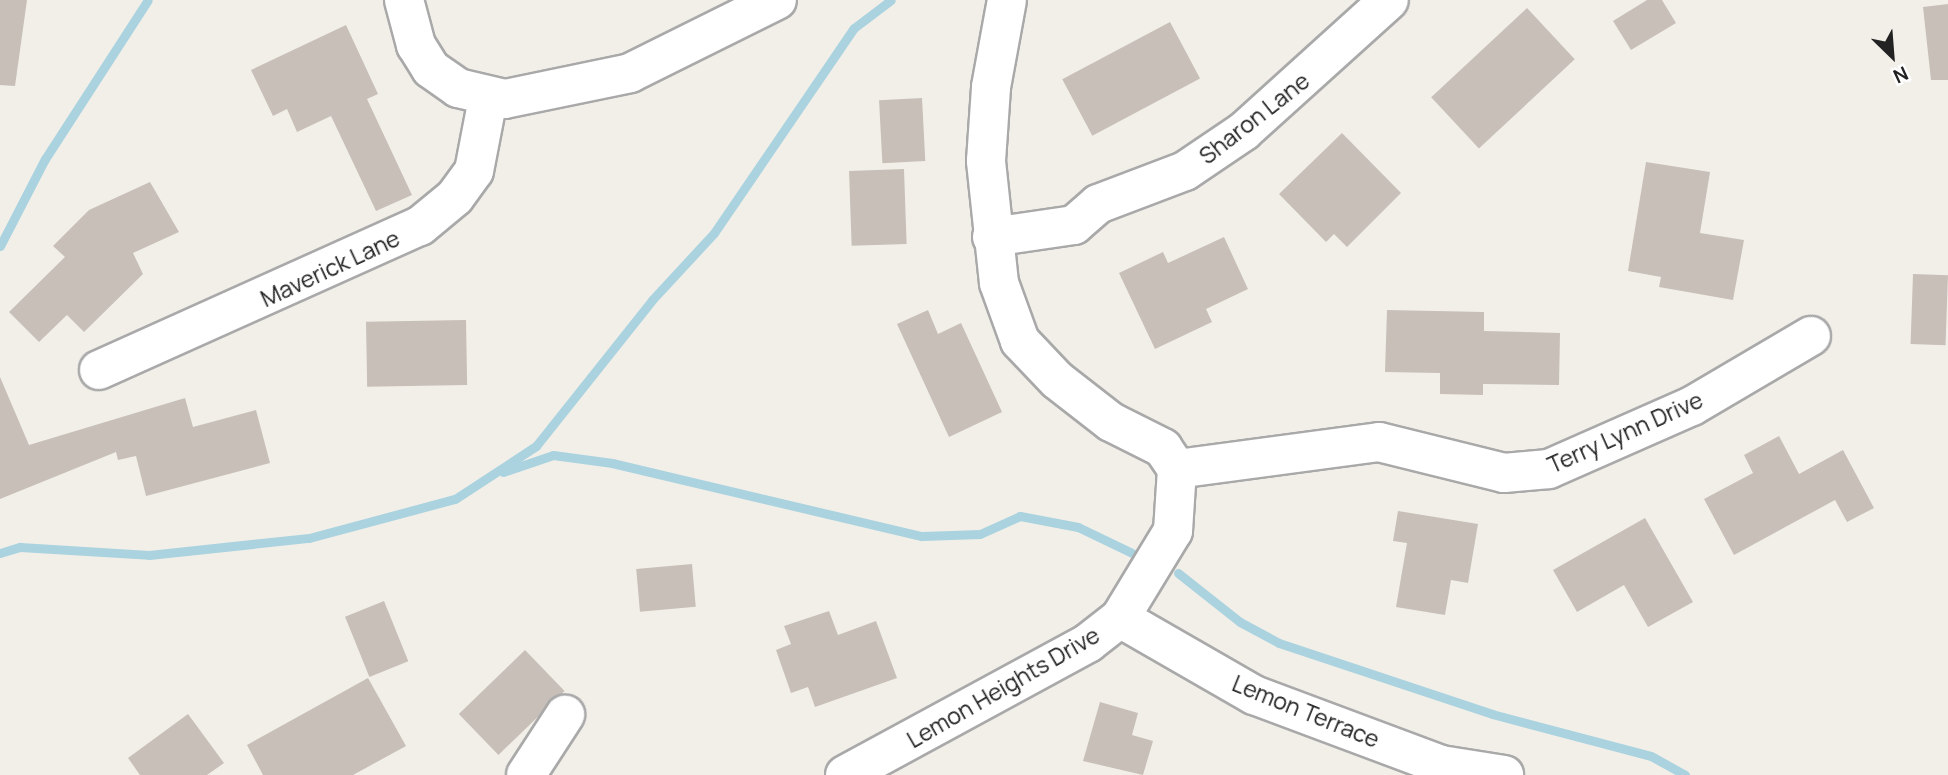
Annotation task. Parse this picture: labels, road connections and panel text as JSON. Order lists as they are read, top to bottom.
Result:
{
  "streets": {
    "street": [
      "Sharon Lane",
      "Maverick Lane",
      "Terry Lynn Drive",
      "Lemon Heights Drive",
      "Lemon Terrace"
    ]
  },
  "crossings": [
    ["Terry Lynn Drive", "Lemon Heights Drive"],
    ["Lemon Heights Drive", "Lemon Terrace"]
  ],
  "north": "bottom right"
}
